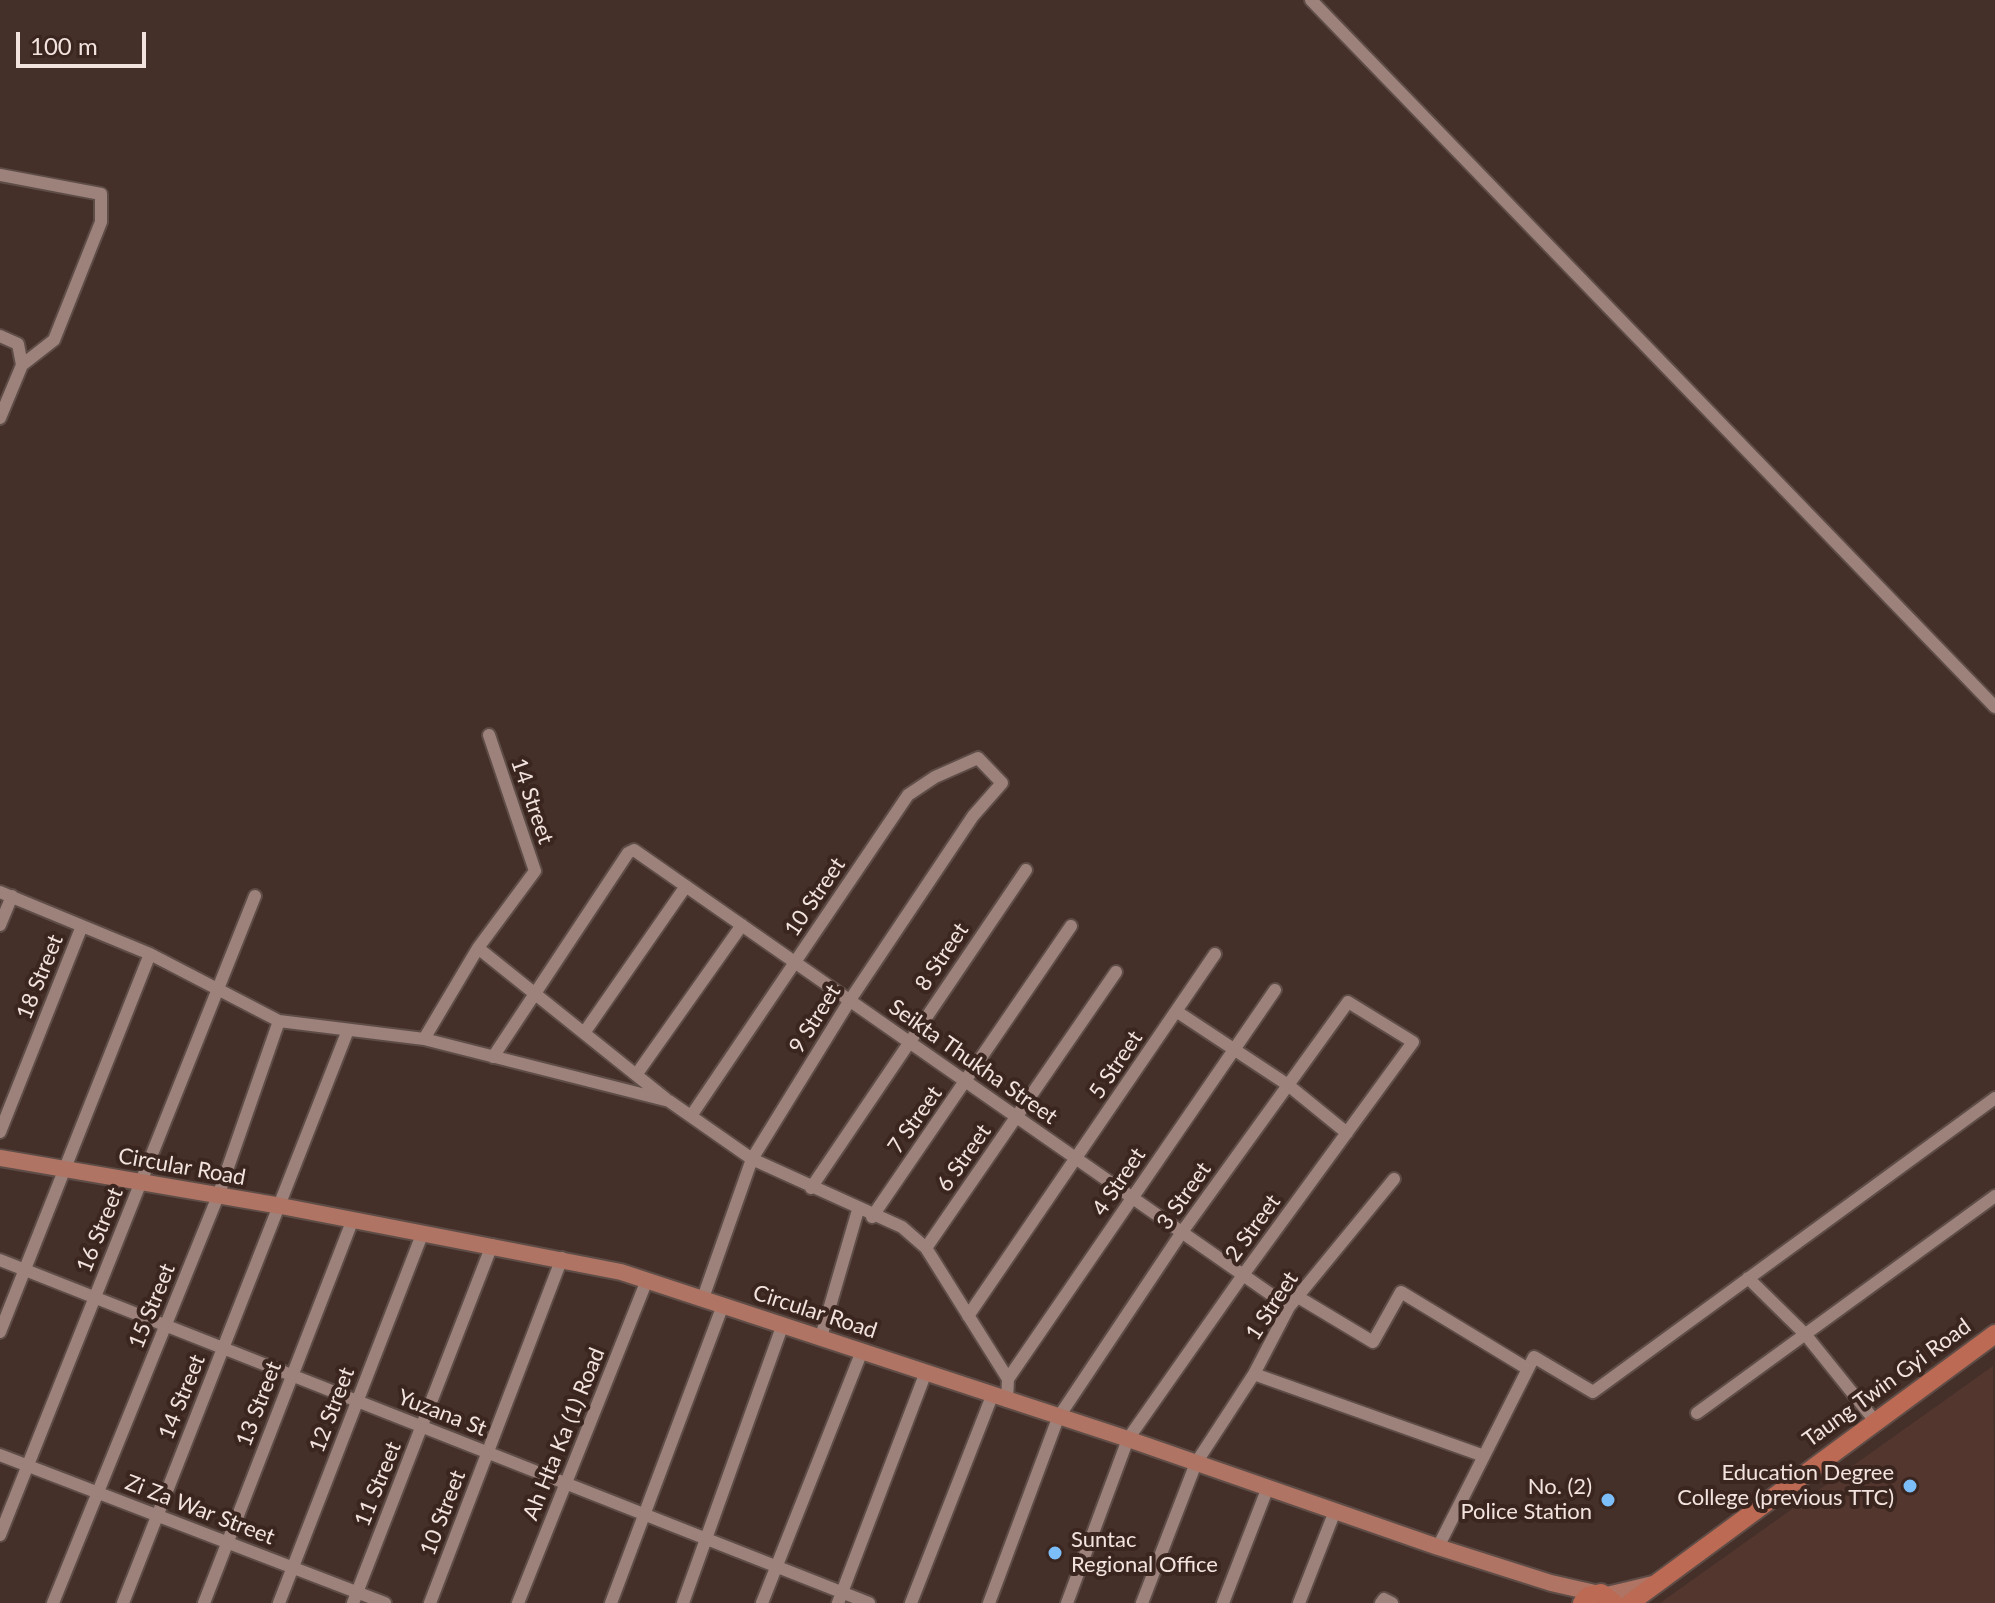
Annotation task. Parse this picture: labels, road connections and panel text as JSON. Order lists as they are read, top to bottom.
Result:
{
  "streets": {
    "highway": ["Taung Twin Gyi Road"],
    "main road": ["Circular Road"],
    "street": [
      "14 Street",
      "10 Street",
      "8 Street",
      "18 Street",
      "9 Street",
      "Seikta Thukha Street",
      "5 Street",
      "7 Street",
      "6 Street",
      "4 Street",
      "3 Street",
      "2 Street",
      "16 Street",
      "15 Street",
      "1 Street",
      "13 Street",
      "12 Street",
      "Yuzana St",
      "Ah Hta Ka (1) Road",
      "11 Street",
      "Zi Za War Street"
    ]
  },
  "crossings": [
    ["14 Street", "Circular Road"],
    ["14 Street", "Yuzana St"],
    ["14 Street", "Zi Za War Street"],
    ["10 Street", "9 Street"],
    ["10 Street", "Seikta Thukha Street"],
    ["10 Street", "Circular Road"],
    ["10 Street", "Yuzana St"],
    ["8 Street", "Seikta Thukha Street"],
    ["9 Street", "Seikta Thukha Street"],
    ["9 Street", "Circular Road"],
    ["Seikta Thukha Street", "5 Street"],
    ["Seikta Thukha Street", "7 Street"],
    ["Seikta Thukha Street", "6 Street"],
    ["Seikta Thukha Street", "4 Street"],
    ["Seikta Thukha Street", "3 Street"],
    ["Seikta Thukha Street", "2 Street"],
    ["Seikta Thukha Street", "1 Street"],
    ["Circular Road", "3 Street"],
    ["Circular Road", "2 Street"],
    ["Circular Road", "16 Street"],
    ["Circular Road", "15 Street"],
    ["Circular Road", "1 Street"],
    ["Circular Road", "Taung Twin Gyi Road"],
    ["Circular Road", "13 Street"],
    ["Circular Road", "12 Street"],
    ["Circular Road", "Ah Hta Ka (1) Road"],
    ["Circular Road", "11 Street"],
    ["3 Street", "2 Street"],
    ["16 Street", "Yuzana St"],
    ["16 Street", "Zi Za War Street"],
    ["15 Street", "Yuzana St"],
    ["15 Street", "Zi Za War Street"],
    ["13 Street", "Yuzana St"],
    ["13 Street", "Zi Za War Street"],
    ["12 Street", "Yuzana St"],
    ["12 Street", "Zi Za War Street"],
    ["Yuzana St", "Ah Hta Ka (1) Road"],
    ["Yuzana St", "11 Street"],
    ["11 Street", "Zi Za War Street"]
  ],
  "places": ["Education Degree College (previous TTC)", "No. (2) Police Station", "Suntac Regional Office"],
  "scale_bar": "100 m"
}
